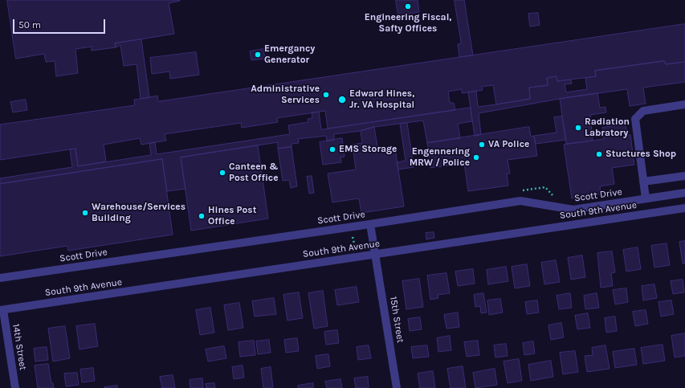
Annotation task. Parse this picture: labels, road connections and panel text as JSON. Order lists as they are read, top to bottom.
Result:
{
  "streets": {
    "street": [
      "Scott Drive",
      "South 9th Avenue",
      "15th Street",
      "14th Street"
    ]
  },
  "crossings": [
    ["Scott Drive", "15th Street"],
    ["South 9th Avenue", "15th Street"],
    ["South 9th Avenue", "14th Street"]
  ],
  "places": [
    "Engineering Fiscal, Safty Offices",
    "Emergancy Generator",
    "Administrative Services",
    "Edward Hines, Jr. VA Hospital",
    "Radiation Labratory",
    "VA Police",
    "EMS Storage",
    "Stuctures Shop",
    "Engennering MRW / Police",
    "Canteen & Post Office",
    "Warehouse/Services Building",
    "Hines Post Office"
  ],
  "scale_bar": "50 m"
}
